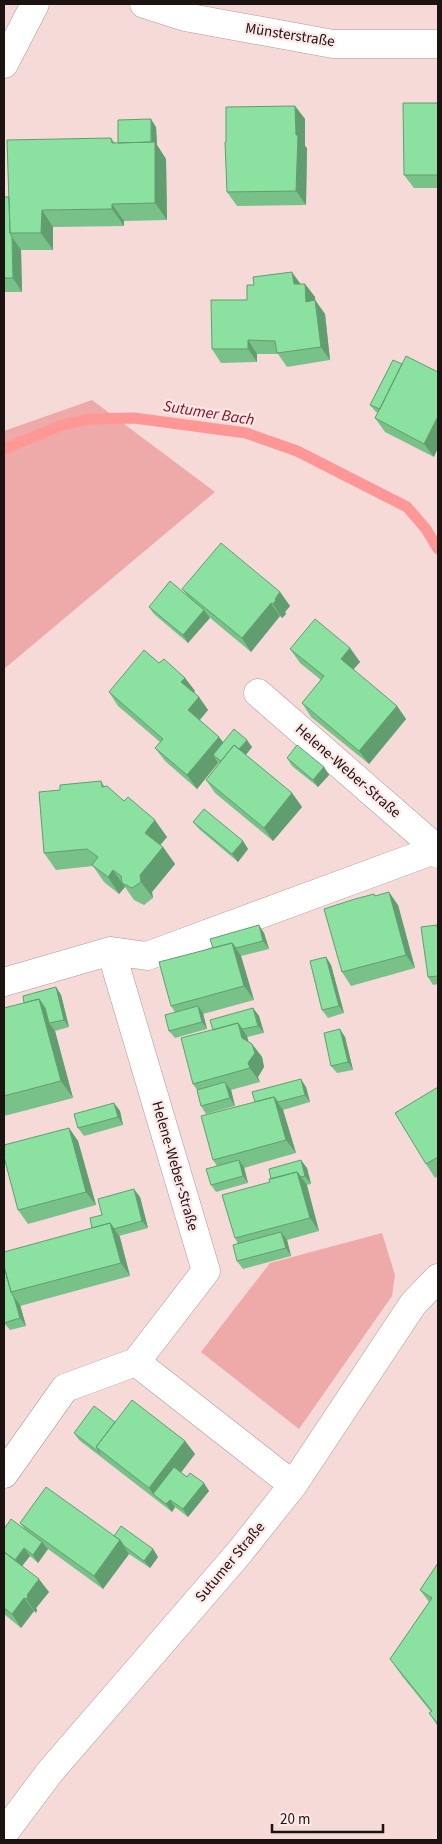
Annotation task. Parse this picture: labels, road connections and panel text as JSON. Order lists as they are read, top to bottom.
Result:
{
  "streets": {
    "street": ["Münsterstraße", "Helene-Weber-Straße", "Sutumer Straße"]
  },
  "water": ["Sutumer Bach"],
  "scale_bar": "20 m"
}
